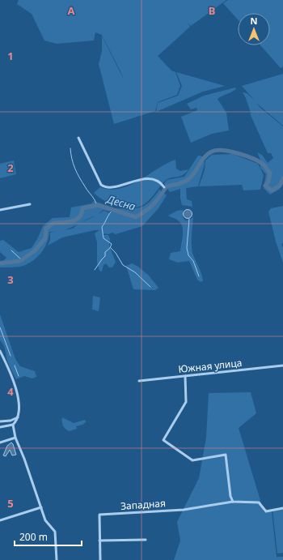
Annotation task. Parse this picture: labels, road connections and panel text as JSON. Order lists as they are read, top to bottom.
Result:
{
  "streets": {
    "street": ["Южная улица", "Западная"]
  },
  "water": ["Десна"],
  "scale_bar": "200 m",
  "north": "top",
  "grid": {
    "columns": ["A", "B"],
    "rows": [
      "1",
      "2",
      "3",
      "4",
      "5"
    ]
  }
}
